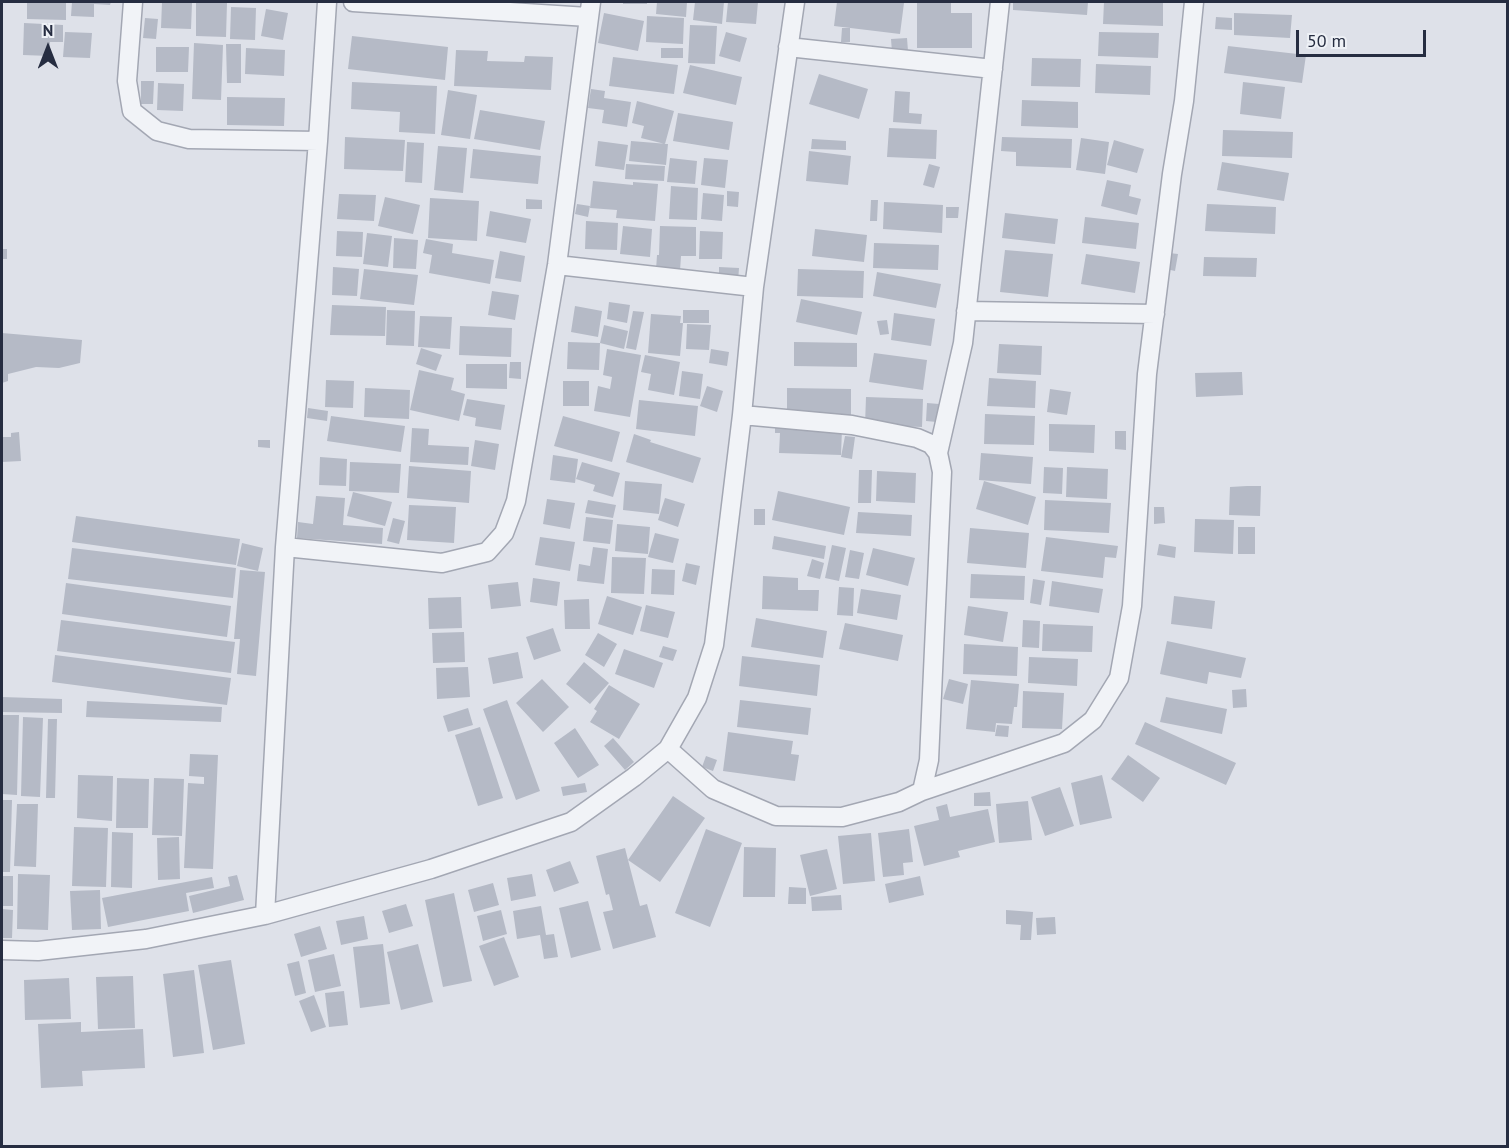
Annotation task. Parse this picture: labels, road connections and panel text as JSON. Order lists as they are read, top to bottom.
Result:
{
  "scale_bar": "50 m",
  "north": "top"
}
